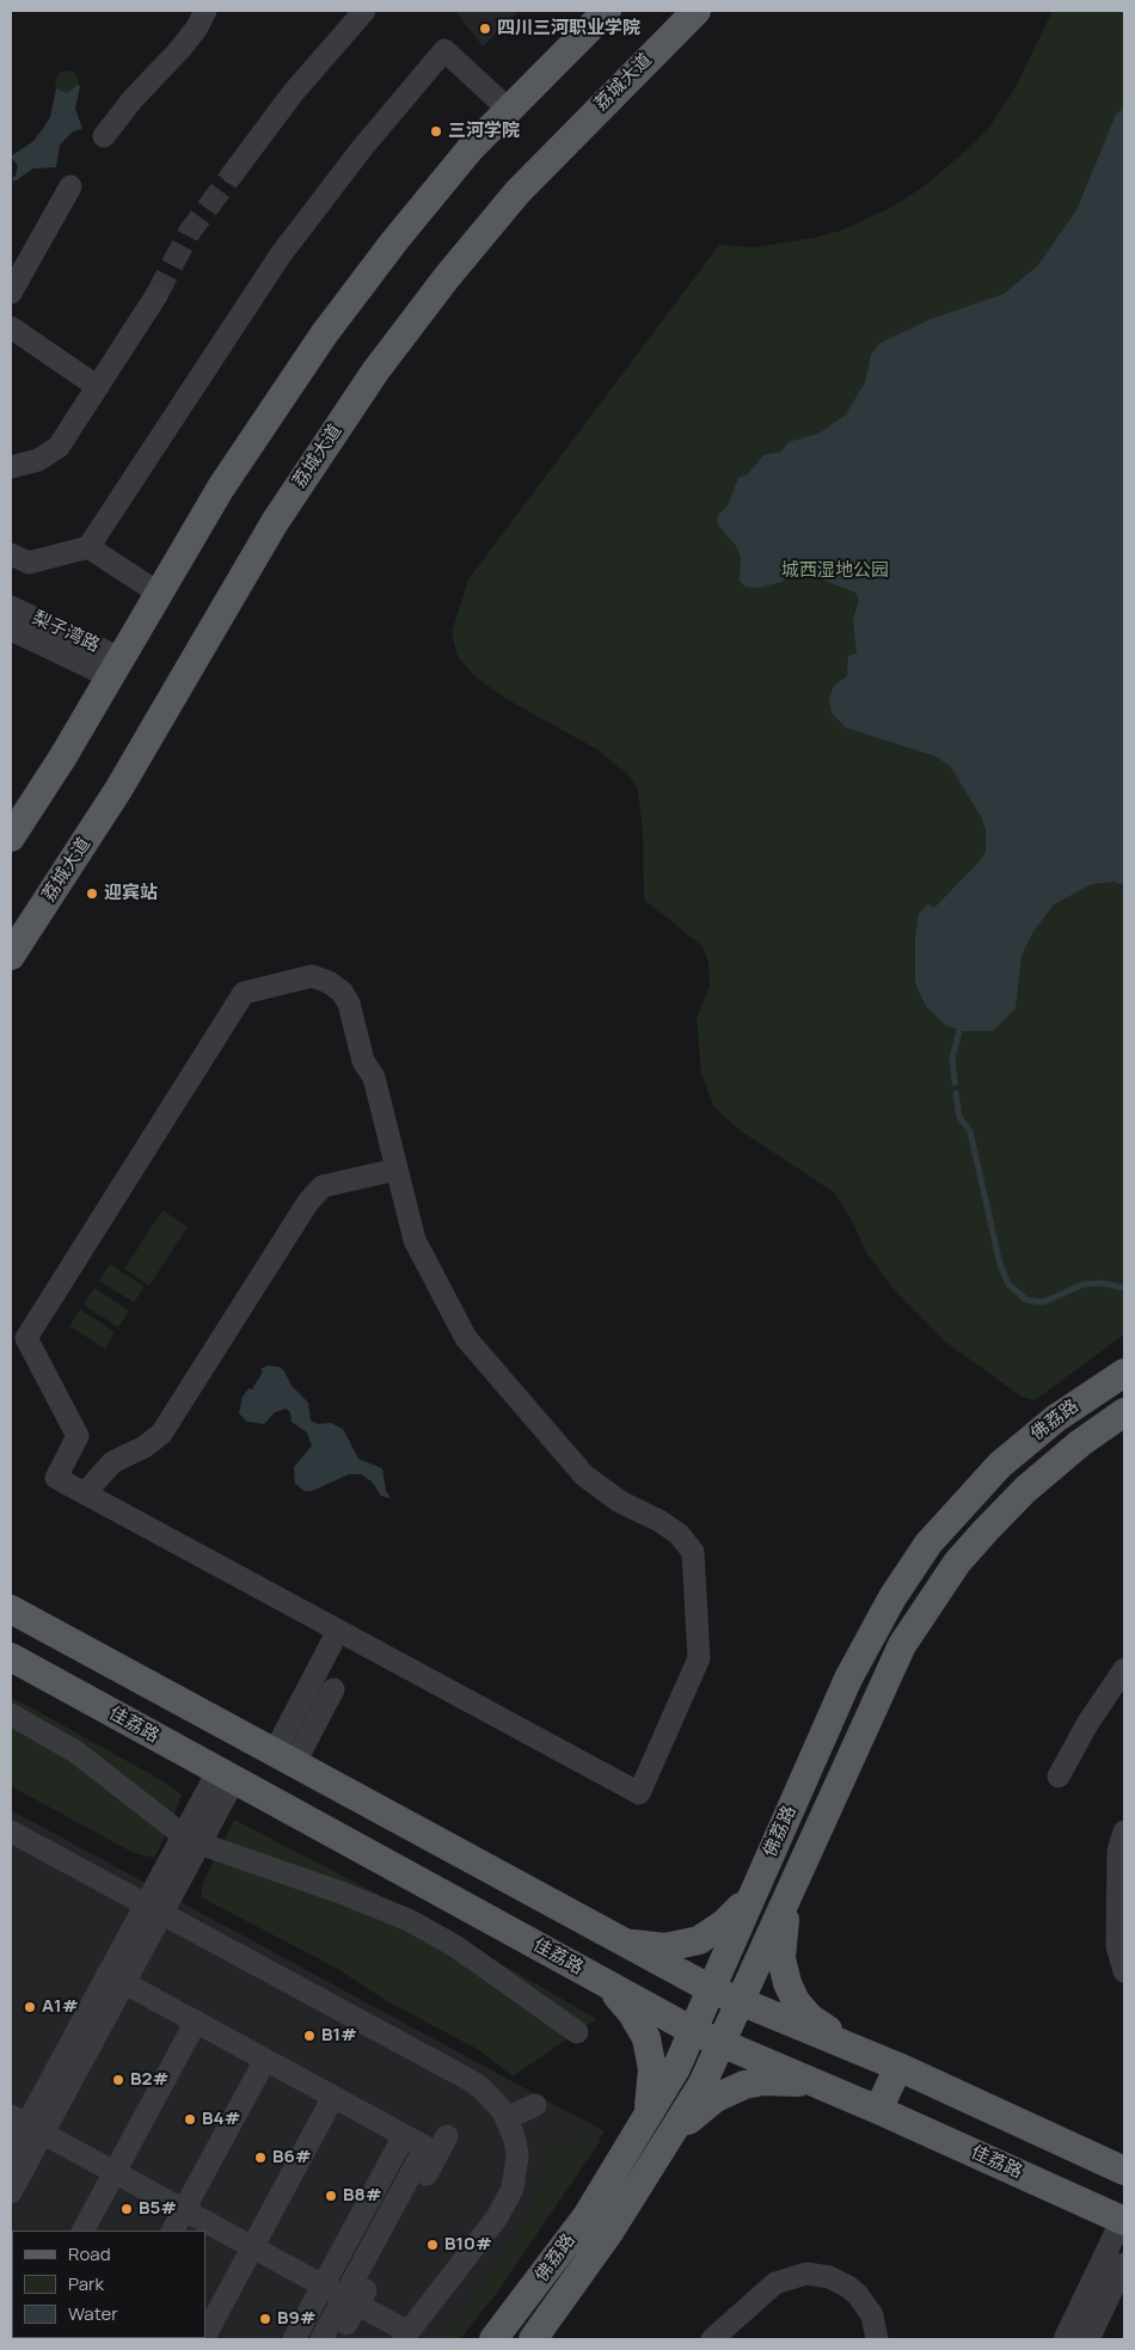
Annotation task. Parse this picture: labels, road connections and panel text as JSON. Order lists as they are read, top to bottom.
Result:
{
  "streets": {
    "main road": ["荔城大道", "佛荔路", "佳荔路"],
    "street": ["梨子湾路"]
  },
  "crossings": [
    ["佛荔路", "佳荔路"]
  ],
  "parks": ["城西湿地公园"],
  "places": [
    "四川三河职业学院",
    "三河学院",
    "迎宾站",
    "A1#",
    "B1#",
    "B2#",
    "B4#",
    "B6#",
    "B8#",
    "B5#",
    "B10#",
    "B9#"
  ],
  "legend": ["Road", "Park", "Water"]
}
